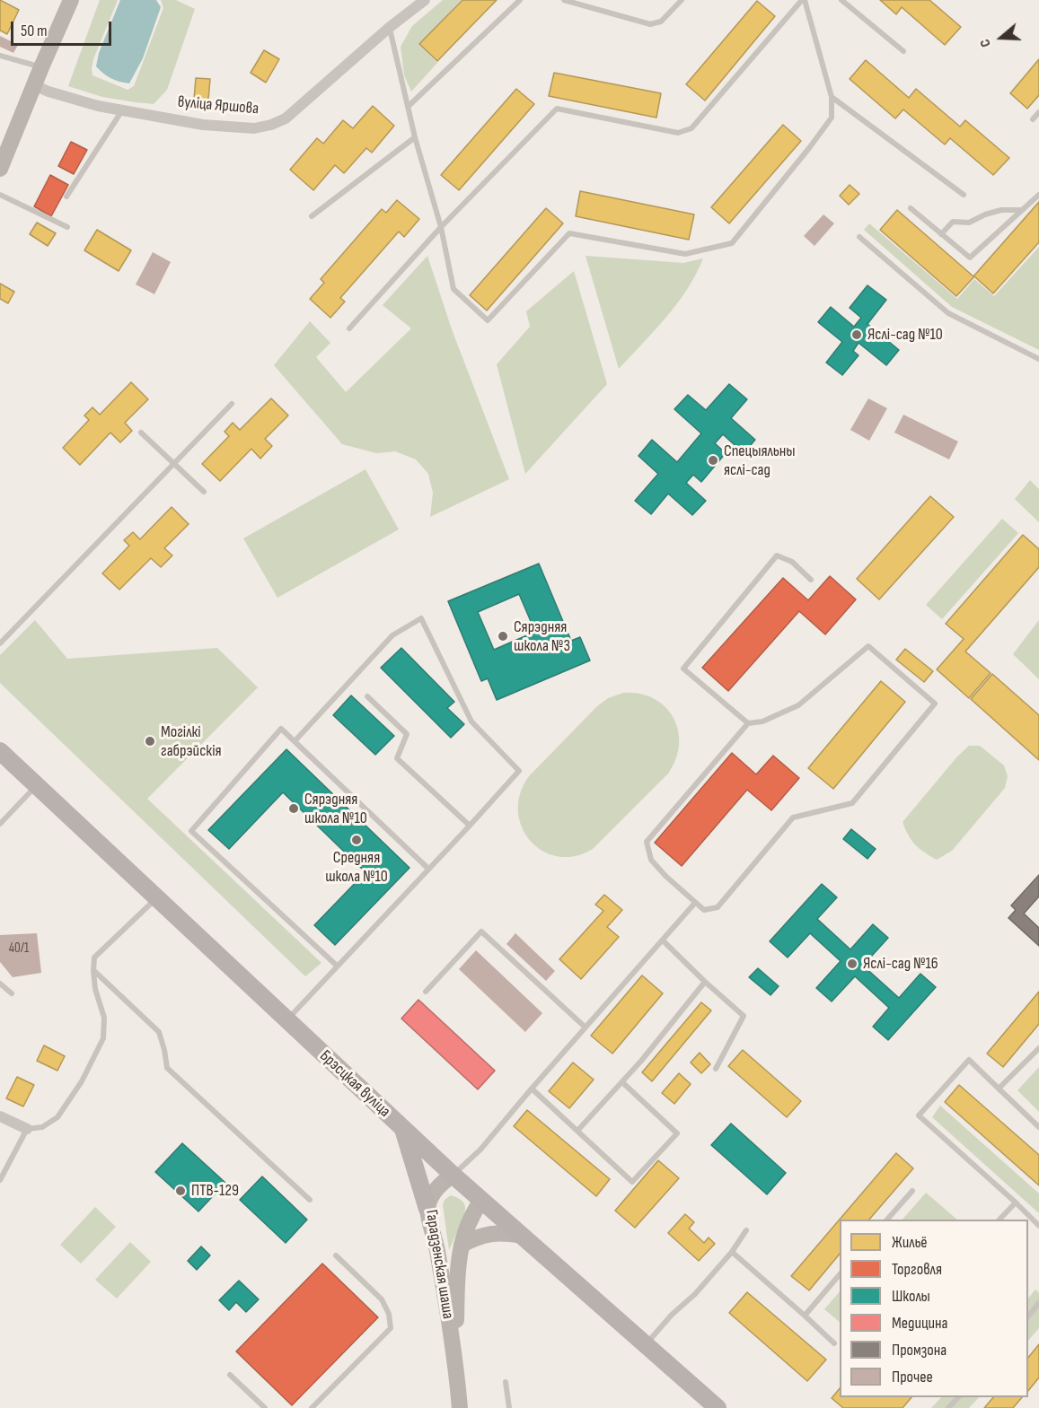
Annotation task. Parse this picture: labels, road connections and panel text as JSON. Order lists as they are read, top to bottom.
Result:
{
  "streets": {
    "main road": ["Брэсцкая вуліца", "Гарадзенская шаша"],
    "street": ["вуліца Яршова"]
  },
  "crossings": [
    ["Брэсцкая вуліца", "Гарадзенская шаша"]
  ],
  "places": [
    "Яслі-сад №10",
    "Спецыяльны яслі-сад",
    "Сярэдняя школа №3",
    "Могілкі габрэйскія",
    "Сярэдняя школа №10",
    "Средняя школа №10",
    "Яслі-сад №16",
    "ПТВ-129"
  ],
  "house_numbers": ["40/1"],
  "legend": [
    "Жильё",
    "Торговля",
    "Школы",
    "Медицина",
    "Промзона",
    "Прочее"
  ],
  "scale_bar": "50 m",
  "north": "left"
}
